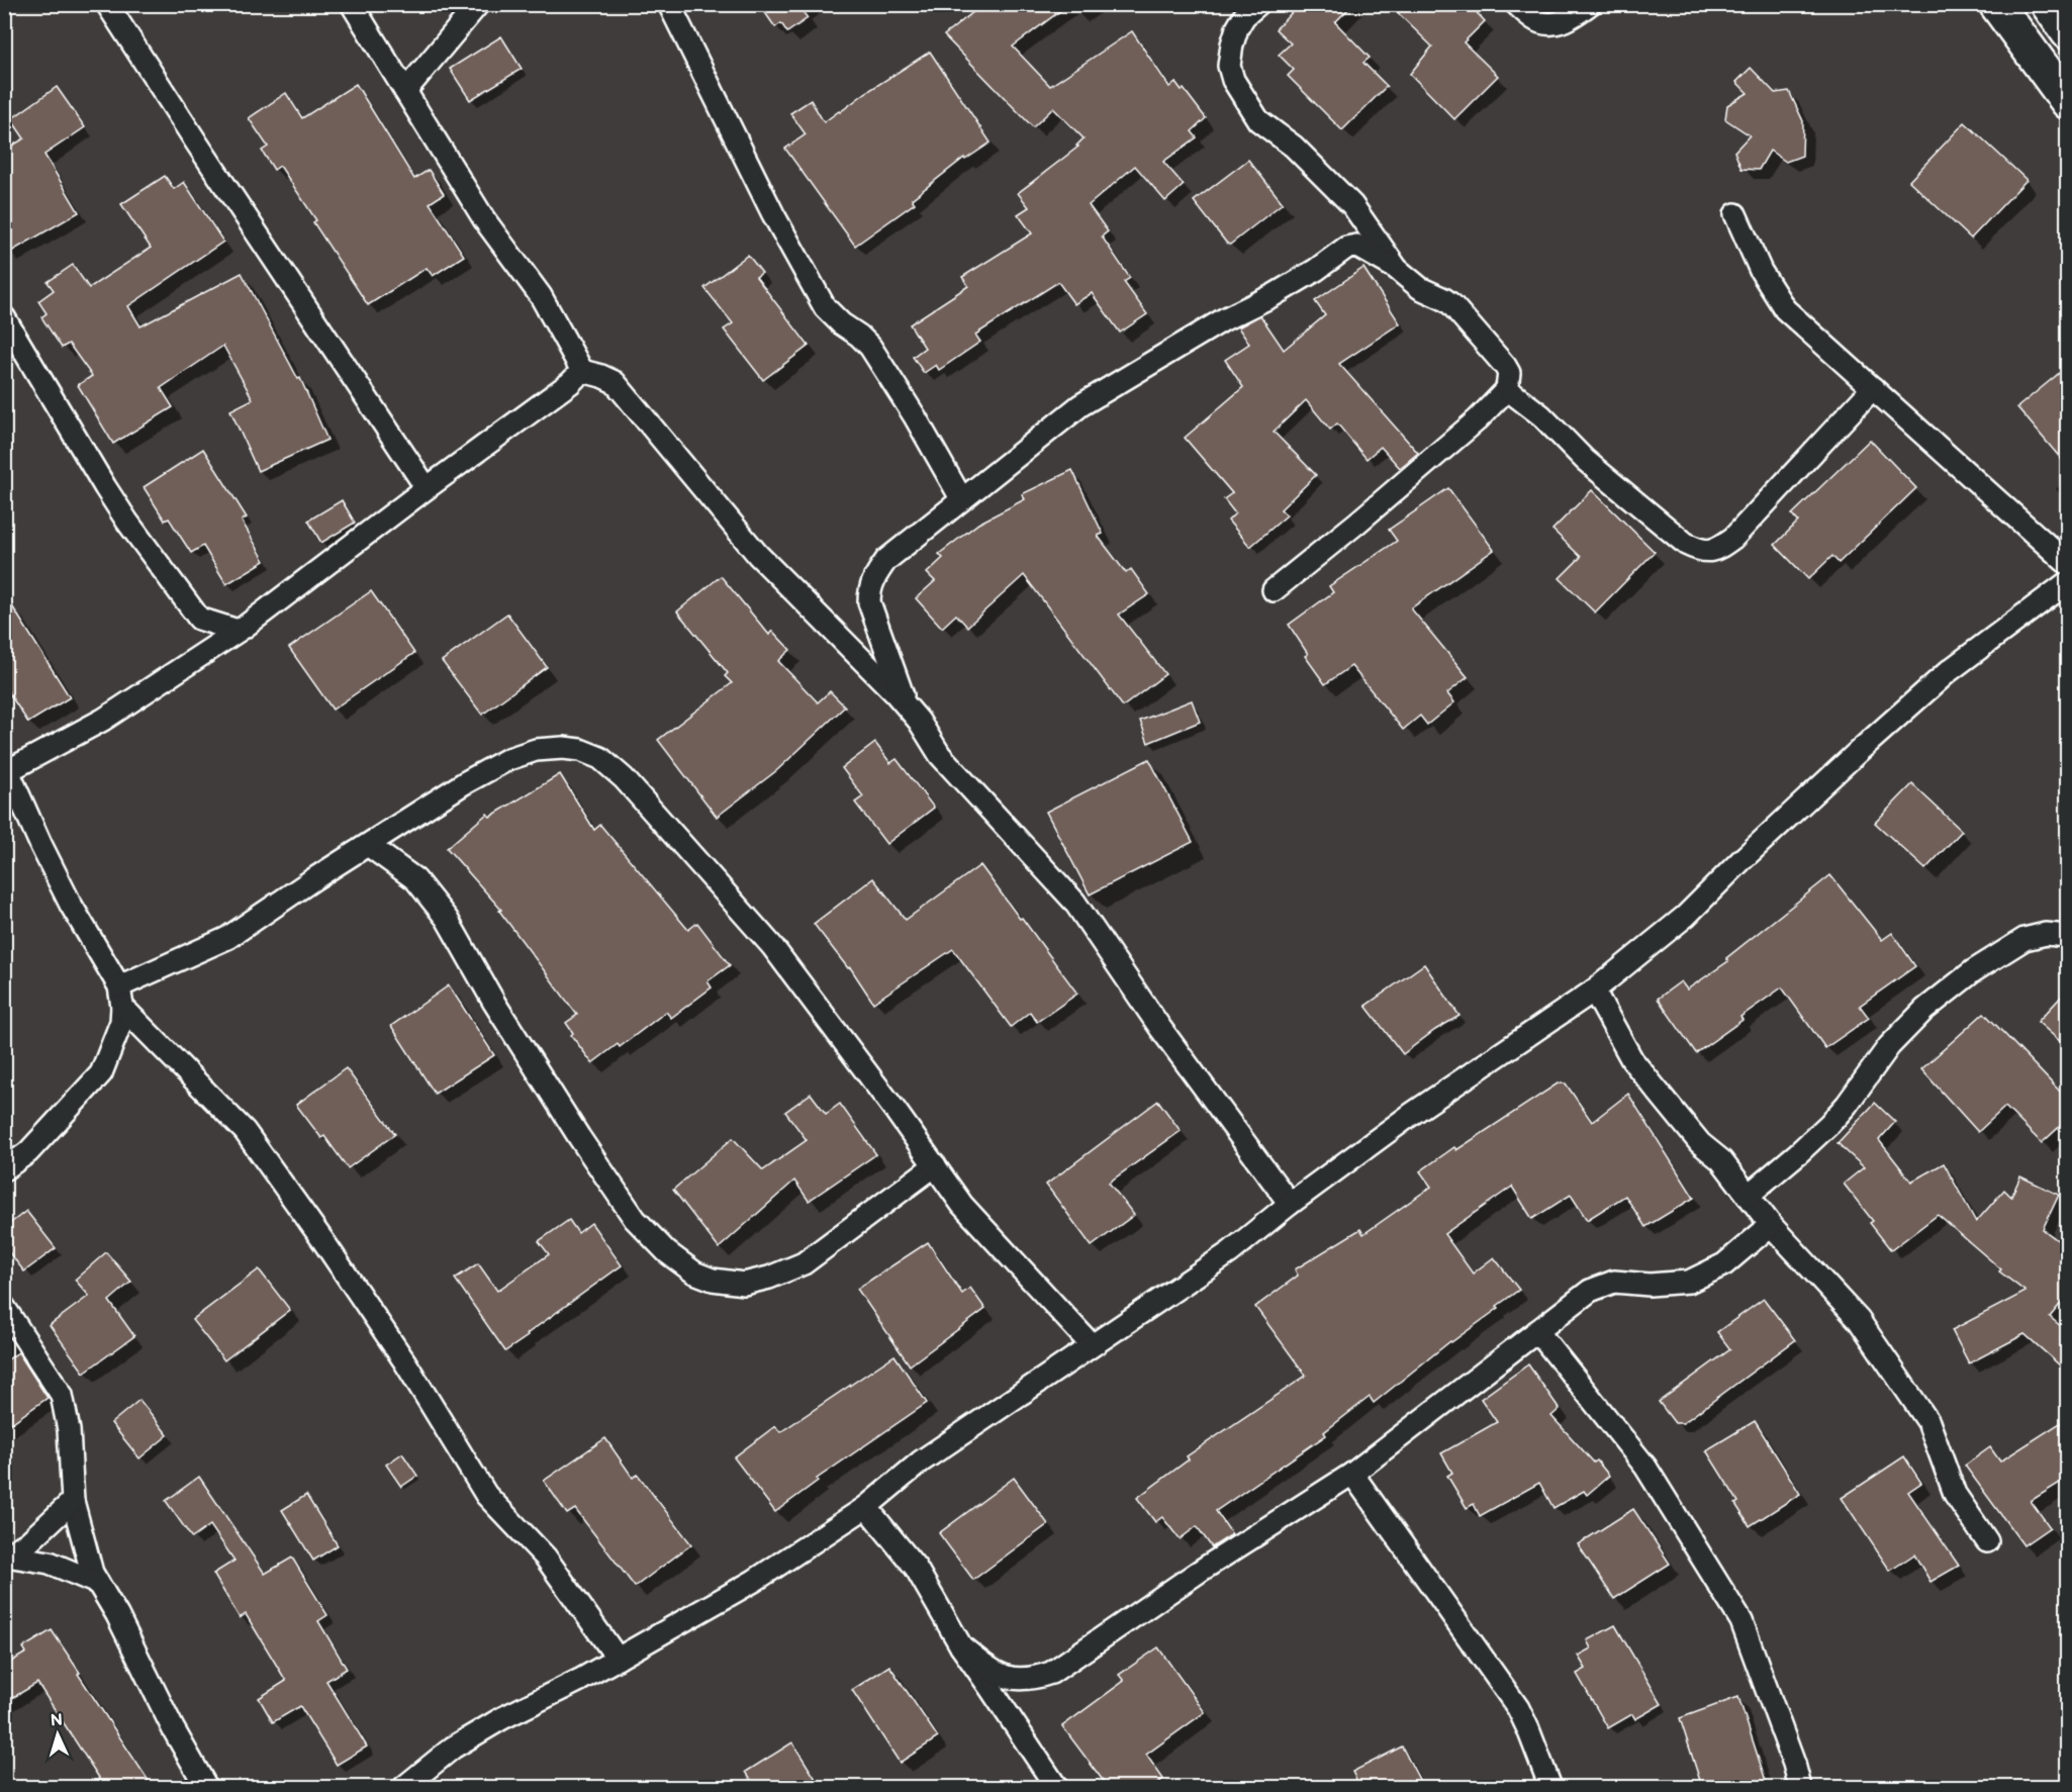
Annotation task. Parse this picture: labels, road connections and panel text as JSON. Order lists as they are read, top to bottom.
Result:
{
  "north": "top"
}
